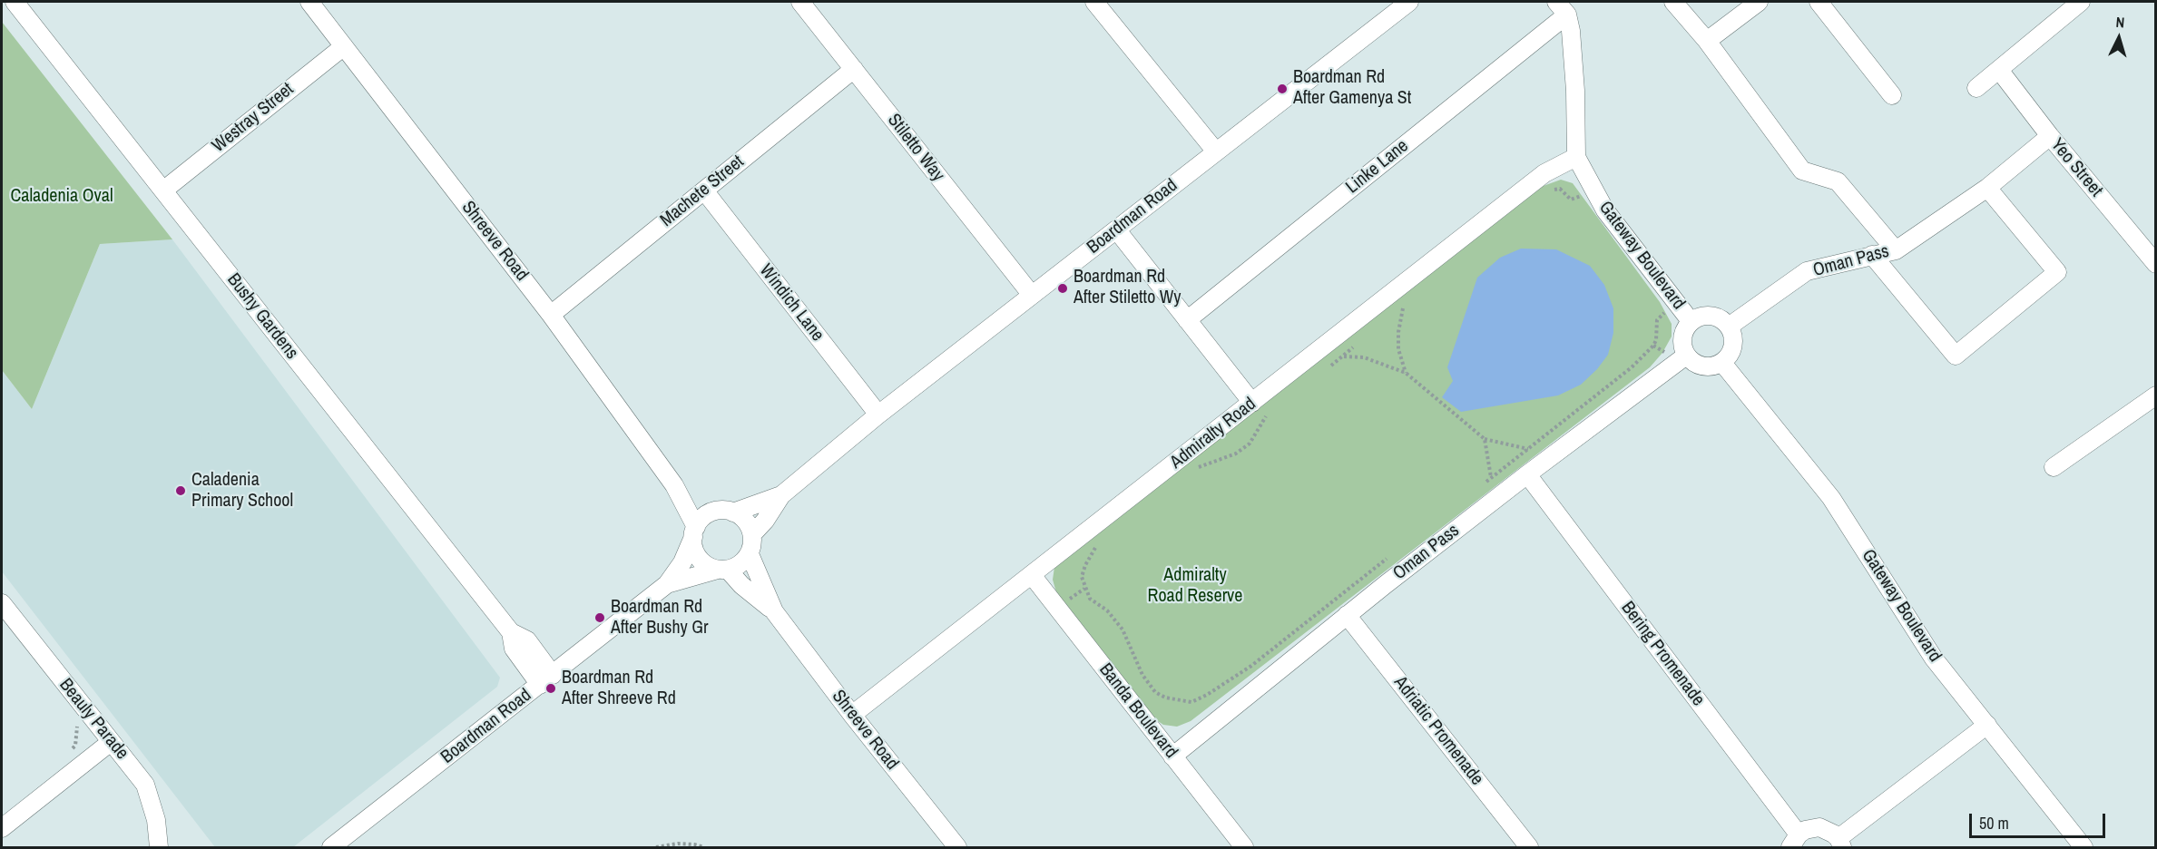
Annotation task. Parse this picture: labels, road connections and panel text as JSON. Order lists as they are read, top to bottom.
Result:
{
  "streets": {
    "street": [
      "Westray Street",
      "Stiletto Way",
      "Linke Lane",
      "Yeo Street",
      "Machete Street",
      "Boardman Road",
      "Shreeve Road",
      "Gateway Boulevard",
      "Oman Pass",
      "Windich Lane",
      "Bushy Gardens",
      "Admiralty Road",
      "Bering Promenade",
      "Banda Boulevard",
      "Beauly Parade",
      "Adriatic Promenade"
    ]
  },
  "crossings": [
    ["Westray Street", "Shreeve Road"],
    ["Westray Street", "Bushy Gardens"],
    ["Stiletto Way", "Machete Street"],
    ["Stiletto Way", "Boardman Road"],
    ["Linke Lane", "Gateway Boulevard"],
    ["Yeo Street", "Oman Pass"],
    ["Machete Street", "Shreeve Road"],
    ["Machete Street", "Windich Lane"],
    ["Boardman Road", "Shreeve Road"],
    ["Boardman Road", "Windich Lane"],
    ["Boardman Road", "Bushy Gardens"],
    ["Shreeve Road", "Admiralty Road"],
    ["Gateway Boulevard", "Oman Pass"],
    ["Gateway Boulevard", "Admiralty Road"],
    ["Oman Pass", "Bering Promenade"],
    ["Oman Pass", "Banda Boulevard"],
    ["Oman Pass", "Adriatic Promenade"],
    ["Admiralty Road", "Banda Boulevard"]
  ],
  "parks": ["Caladenia Oval", "Admiralty Road Reserve"],
  "places": [
    "Boardman Rd After Gamenya St",
    "Boardman Rd After Stiletto Wy",
    "Caladenia Primary School",
    "Boardman Rd After Bushy Gr",
    "Boardman Rd After Shreeve Rd"
  ],
  "scale_bar": "50 m",
  "north": "top"
}
